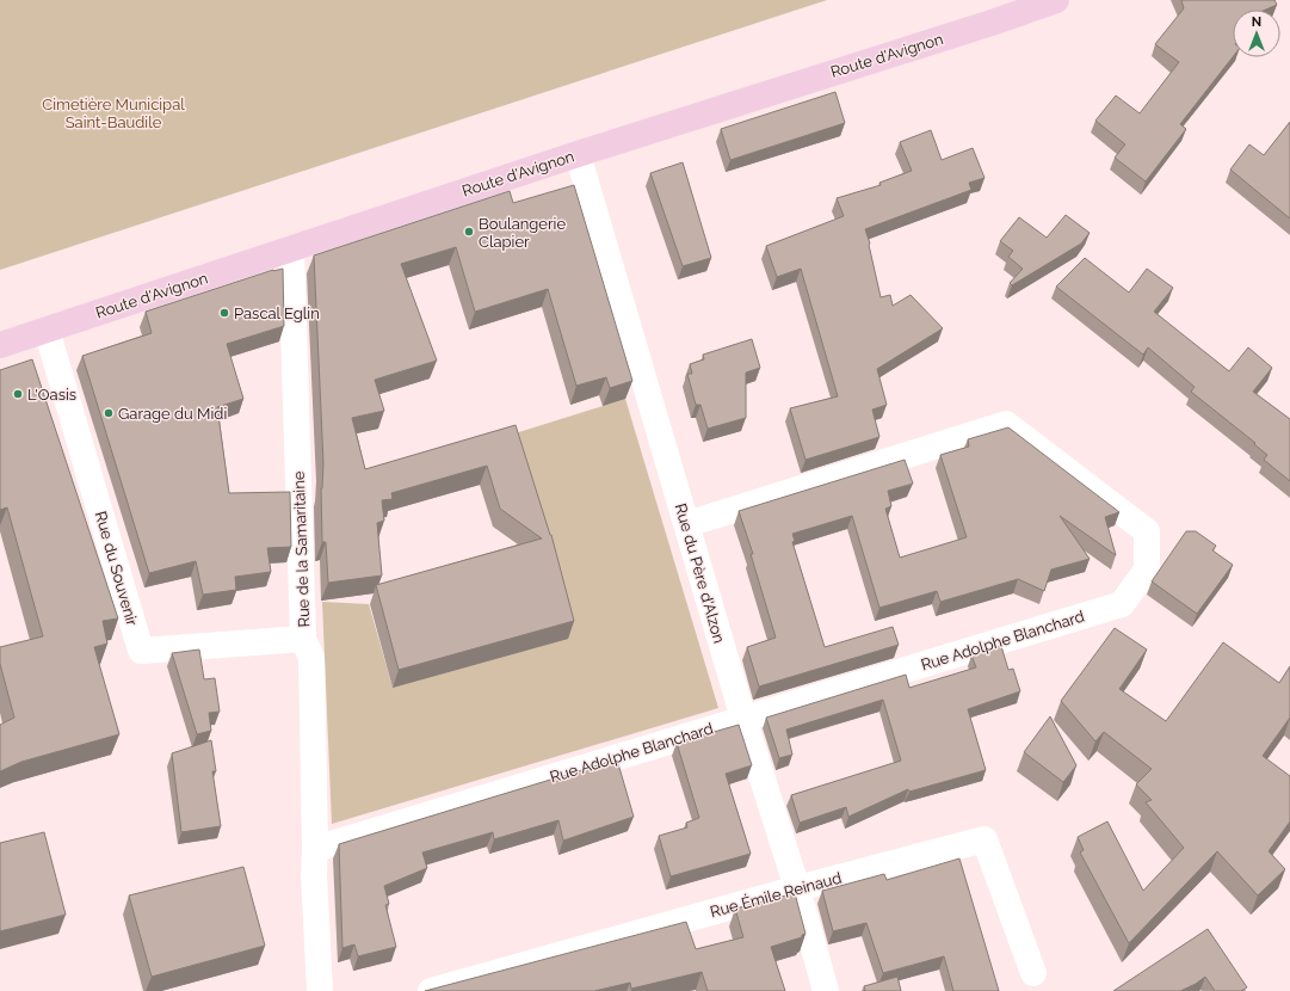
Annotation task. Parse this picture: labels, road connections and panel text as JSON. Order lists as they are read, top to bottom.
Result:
{
  "streets": {
    "main road": ["Route d'Avignon"],
    "street": [
      "Rue de la Samaritaine",
      "Rue du Souvenir",
      "Rue du Père d'Alzon",
      "Rue Adolphe Blanchard",
      "Rue Émile Reinaud"
    ]
  },
  "crossings": [
    ["Route d'Avignon", "Rue de la Samaritaine"],
    ["Route d'Avignon", "Rue du Souvenir"],
    ["Route d'Avignon", "Rue du Père d'Alzon"],
    ["Rue de la Samaritaine", "Rue du Souvenir"],
    ["Rue de la Samaritaine", "Rue Adolphe Blanchard"],
    ["Rue du Père d'Alzon", "Rue Adolphe Blanchard"],
    ["Rue du Père d'Alzon", "Rue Émile Reinaud"]
  ],
  "parks": ["Cimetière Municipal Saint-Baudile"],
  "places": [
    "Boulangerie Clapier",
    "Pascal Eglin",
    "L'Oasis",
    "Garage du Midi"
  ],
  "north": "top"
}
